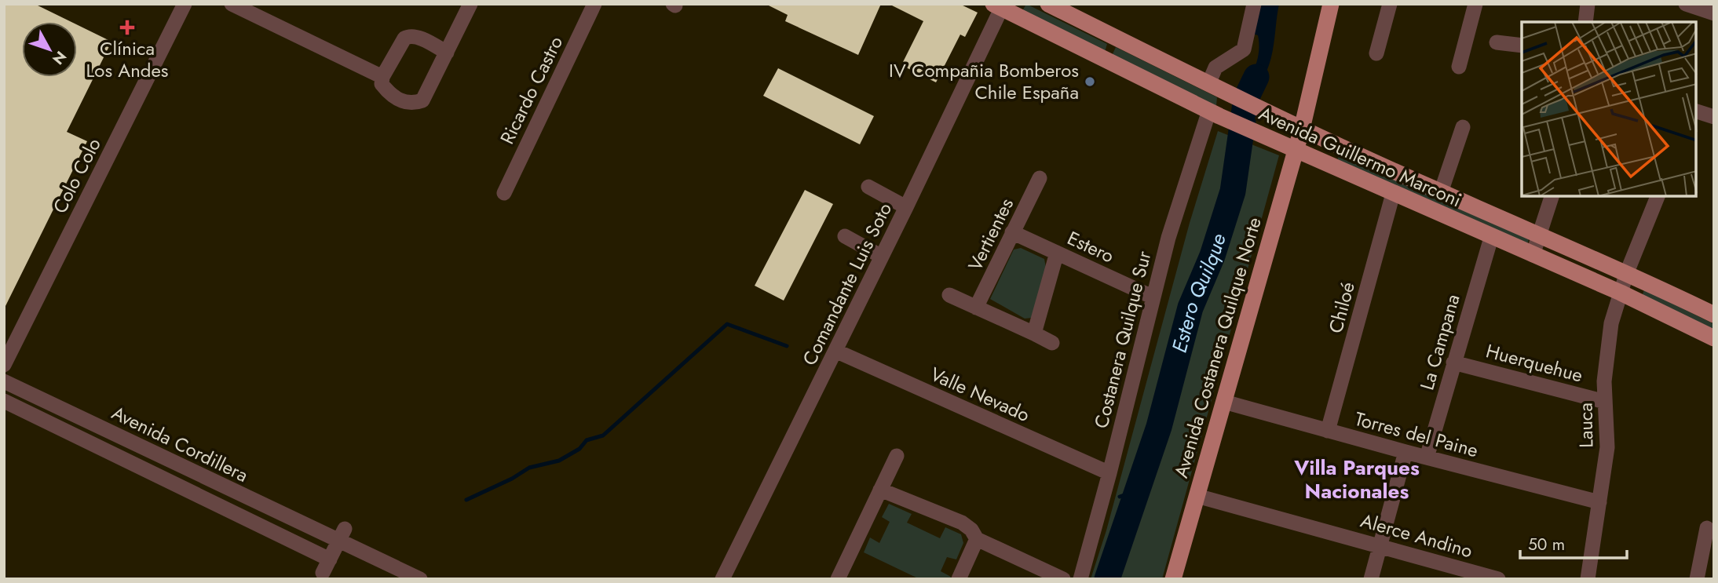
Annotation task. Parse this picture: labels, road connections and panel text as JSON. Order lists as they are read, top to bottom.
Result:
{
  "streets": {
    "main road": ["Avenida Guillermo Marconi", "Avenida Costanera Quilque Norte"],
    "street": [
      "Ricardo Castro",
      "Colo Colo",
      "Vertientes",
      "Estero",
      "Comandante Luis Soto",
      "Chiloé",
      "Costanera Quilque Sur",
      "La Campana",
      "Huerquehue",
      "Valle Nevado",
      "Lauca",
      "Torres del Paine",
      "Avenida Cordillera",
      "Alerce Andino"
    ]
  },
  "crossings": [
    ["Avenida Guillermo Marconi", "Comandante Luis Soto"],
    ["Avenida Guillermo Marconi", "Chiloé"],
    ["Avenida Guillermo Marconi", "Costanera Quilque Sur"],
    ["Avenida Guillermo Marconi", "La Campana"],
    ["Avenida Guillermo Marconi", "Avenida Costanera Quilque Norte"],
    ["Avenida Guillermo Marconi", "Lauca"],
    ["Vertientes", "Estero"],
    ["Estero", "Costanera Quilque Sur"],
    ["Comandante Luis Soto", "Valle Nevado"],
    ["Chiloé", "Torres del Paine"],
    ["Costanera Quilque Sur", "Valle Nevado"],
    ["La Campana", "Huerquehue"],
    ["La Campana", "Torres del Paine"],
    ["Avenida Costanera Quilque Norte", "Torres del Paine"],
    ["Avenida Costanera Quilque Norte", "Alerce Andino"],
    ["Huerquehue", "Lauca"],
    ["Lauca", "Torres del Paine"]
  ],
  "districts": ["Villa Parques Nacionales"],
  "water": ["Estero Quilque"],
  "places": {
    "health": ["Clínica Los Andes"],
    "other": ["IV Compañia Bomberos Chile España"]
  },
  "scale_bar": "50 m",
  "north": "bottom right"
}
